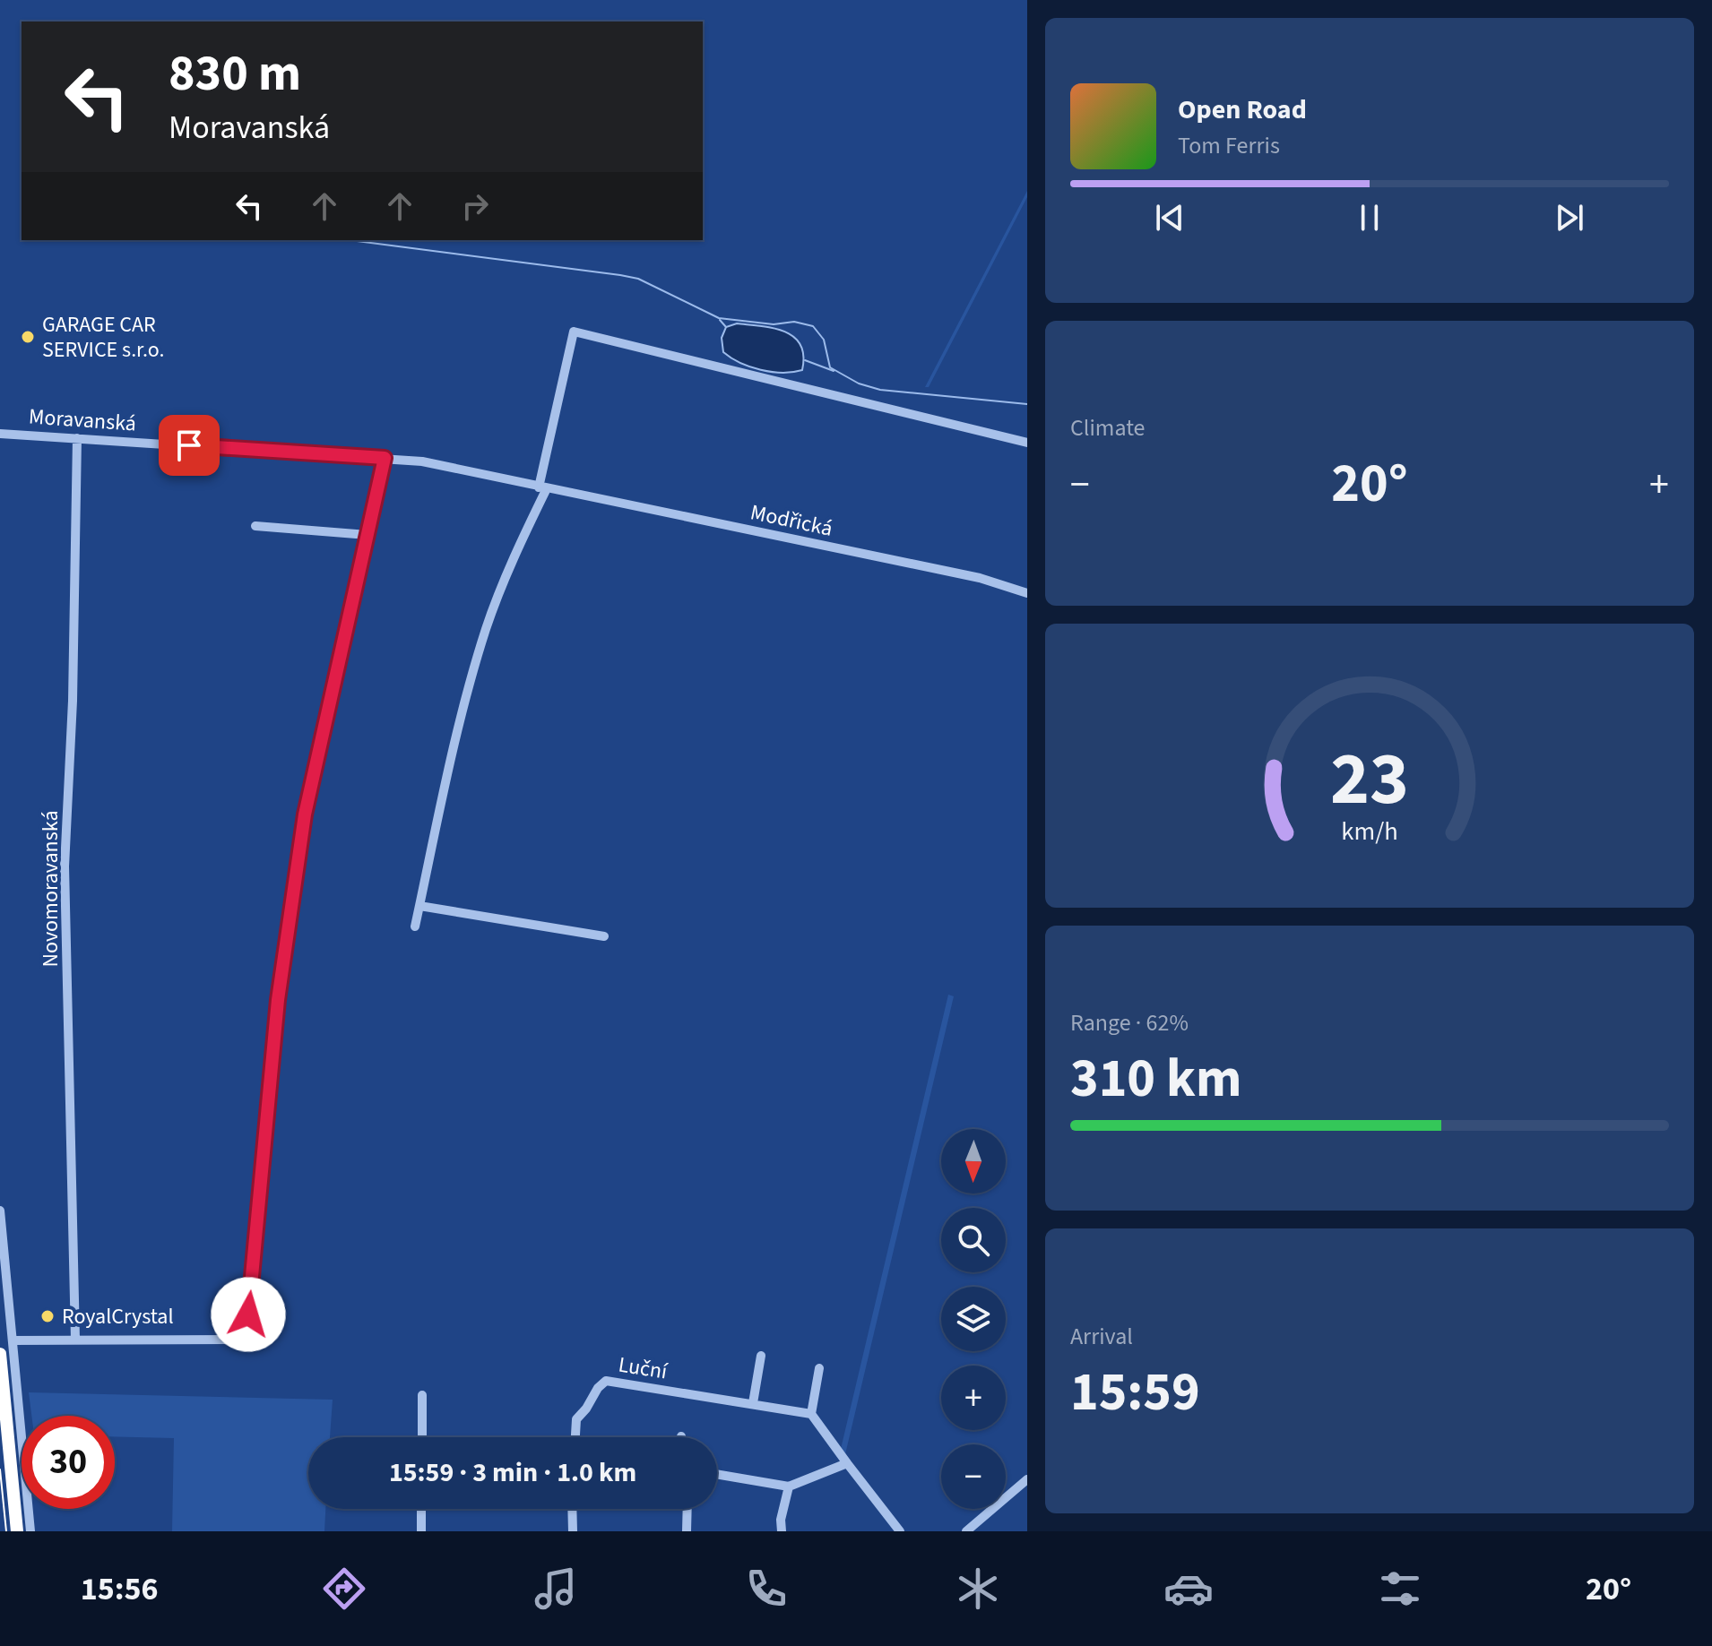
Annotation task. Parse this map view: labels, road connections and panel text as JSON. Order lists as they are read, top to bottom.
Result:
{
  "streets": {
    "street": [
      "Moravanská",
      "Modřická",
      "Novomoravanská",
      "Luční"
    ]
  },
  "crossings": [
    ["Moravanská", "Modřická"],
    ["Moravanská", "Novomoravanská"]
  ],
  "places": ["GARAGE CAR SERVICE s.r.o.", "RoyalCrystal"],
  "north": "bottom",
  "page": {
    "turn": ["830 m", "Moravanská"],
    "song": ["Open Road", "Tom Ferris"],
    "tile": [
      "Climate",
      ["Range · 62%", "310 km"],
      ["Arrival", "15:59"]
    ],
    "heat": ["−", "20°", "+"],
    "map_buttons": ["+", "−"],
    "limit": "30",
    "trip": "15:59 · 3 min · 1.0 km",
    "tabs": ["15:56", "20°"],
    "gauge": ["23", "km/h"]
  }
}
